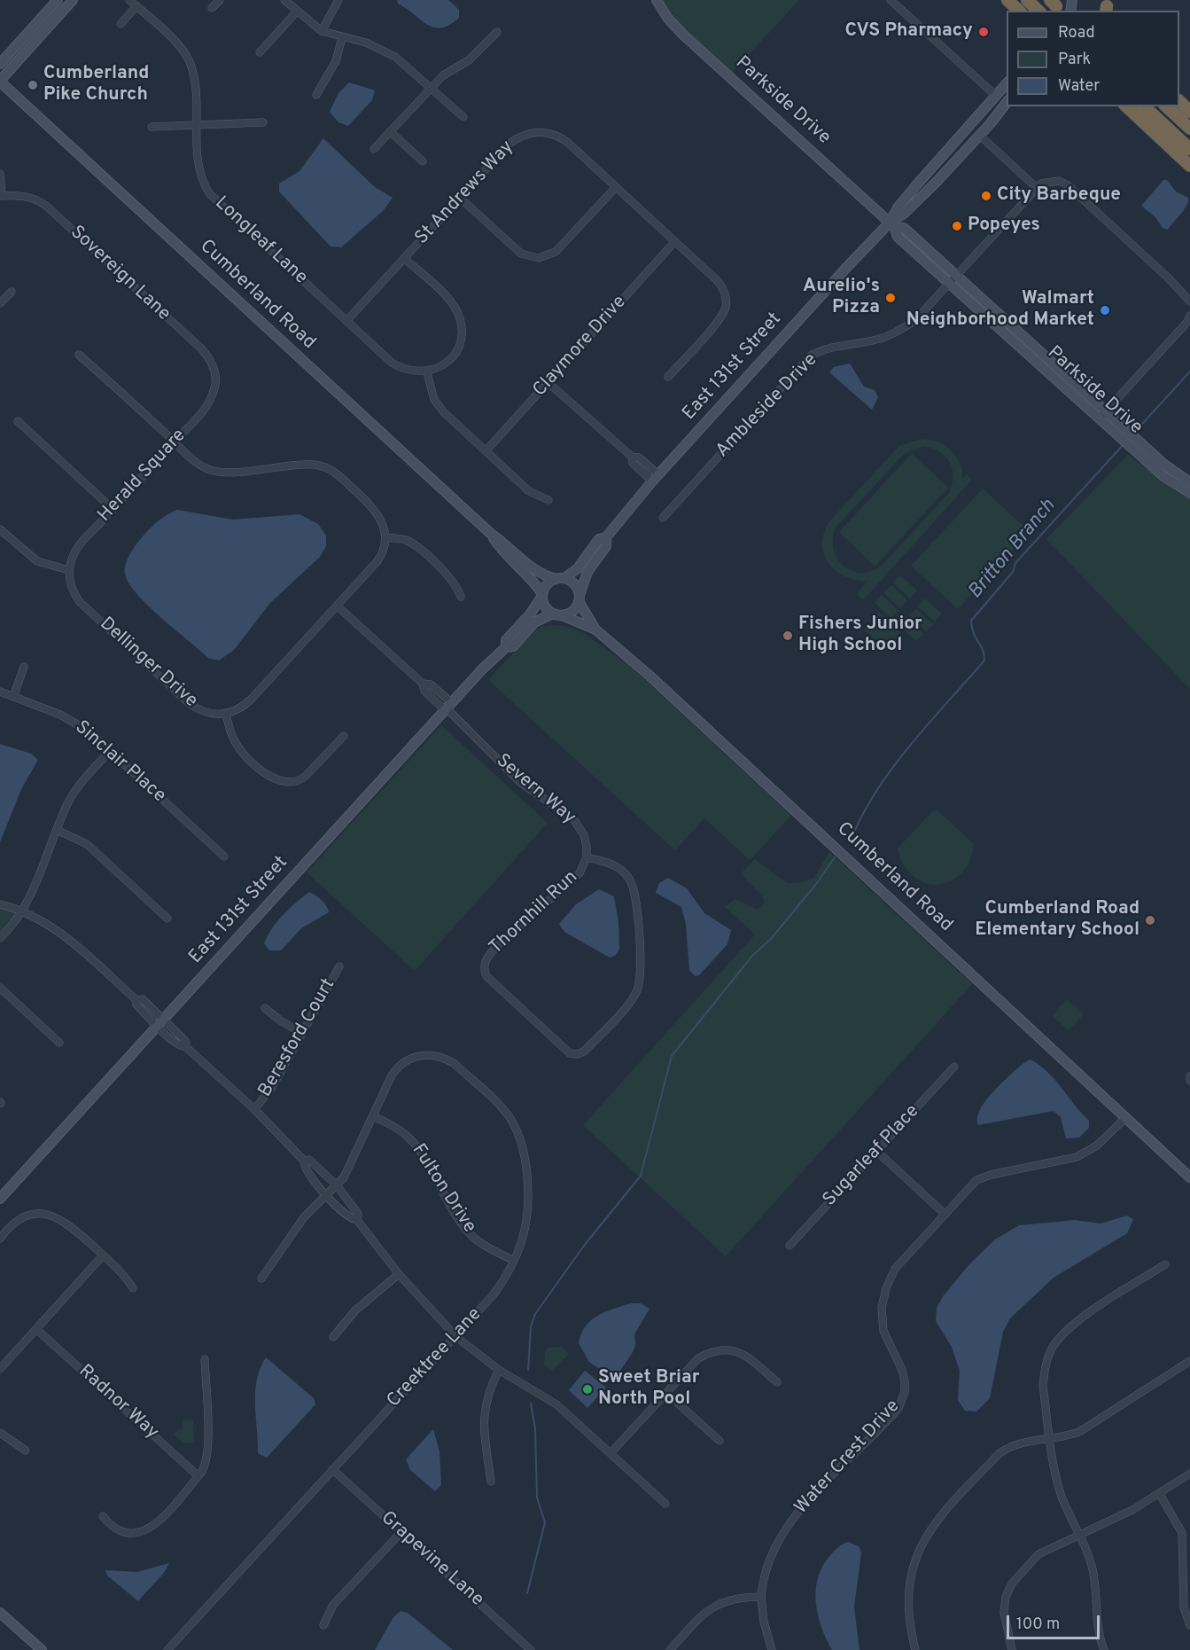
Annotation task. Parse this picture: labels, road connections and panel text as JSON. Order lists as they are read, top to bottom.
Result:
{
  "streets": {
    "street": [
      "Parkside Drive",
      "St Andrews Way",
      "Longleaf Lane",
      "Sovereign Lane",
      "Cumberland Road",
      "Claymore Drive",
      "East 131st Street",
      "Ambleside Drive",
      "Herald Square",
      "Dellinger Drive",
      "Sinclair Place",
      "Severn Way",
      "Thornhill Run",
      "Beresford Court",
      "Sugarleaf Place",
      "Fulton Drive",
      "Creektree Lane",
      "Radnor Way",
      "Water Crest Drive",
      "Grapevine Lane"
    ]
  },
  "crossings": [
    ["Parkside Drive", "East 131st Street"],
    ["Parkside Drive", "Ambleside Drive"],
    ["St Andrews Way", "Longleaf Lane"],
    ["St Andrews Way", "Claymore Drive"],
    ["Sovereign Lane", "Herald Square"],
    ["Cumberland Road", "East 131st Street"],
    ["Cumberland Road", "Water Crest Drive"],
    ["East 131st Street", "Severn Way"],
    ["Herald Square", "Dellinger Drive"],
    ["Severn Way", "Thornhill Run"],
    ["Fulton Drive", "Creektree Lane"],
    ["Creektree Lane", "Grapevine Lane"]
  ],
  "water": ["Britton Branch"],
  "places": [
    "CVS Pharmacy",
    "Cumberland Pike Church",
    "City Barbeque",
    "Popeyes",
    "Aurelio's Pizza",
    "Walmart Neighborhood Market",
    "Fishers Junior High School",
    "Cumberland Road Elementary School",
    "Sweet Briar North Pool"
  ],
  "legend": ["Road", "Park", "Water"],
  "scale_bar": "100 m"
}
